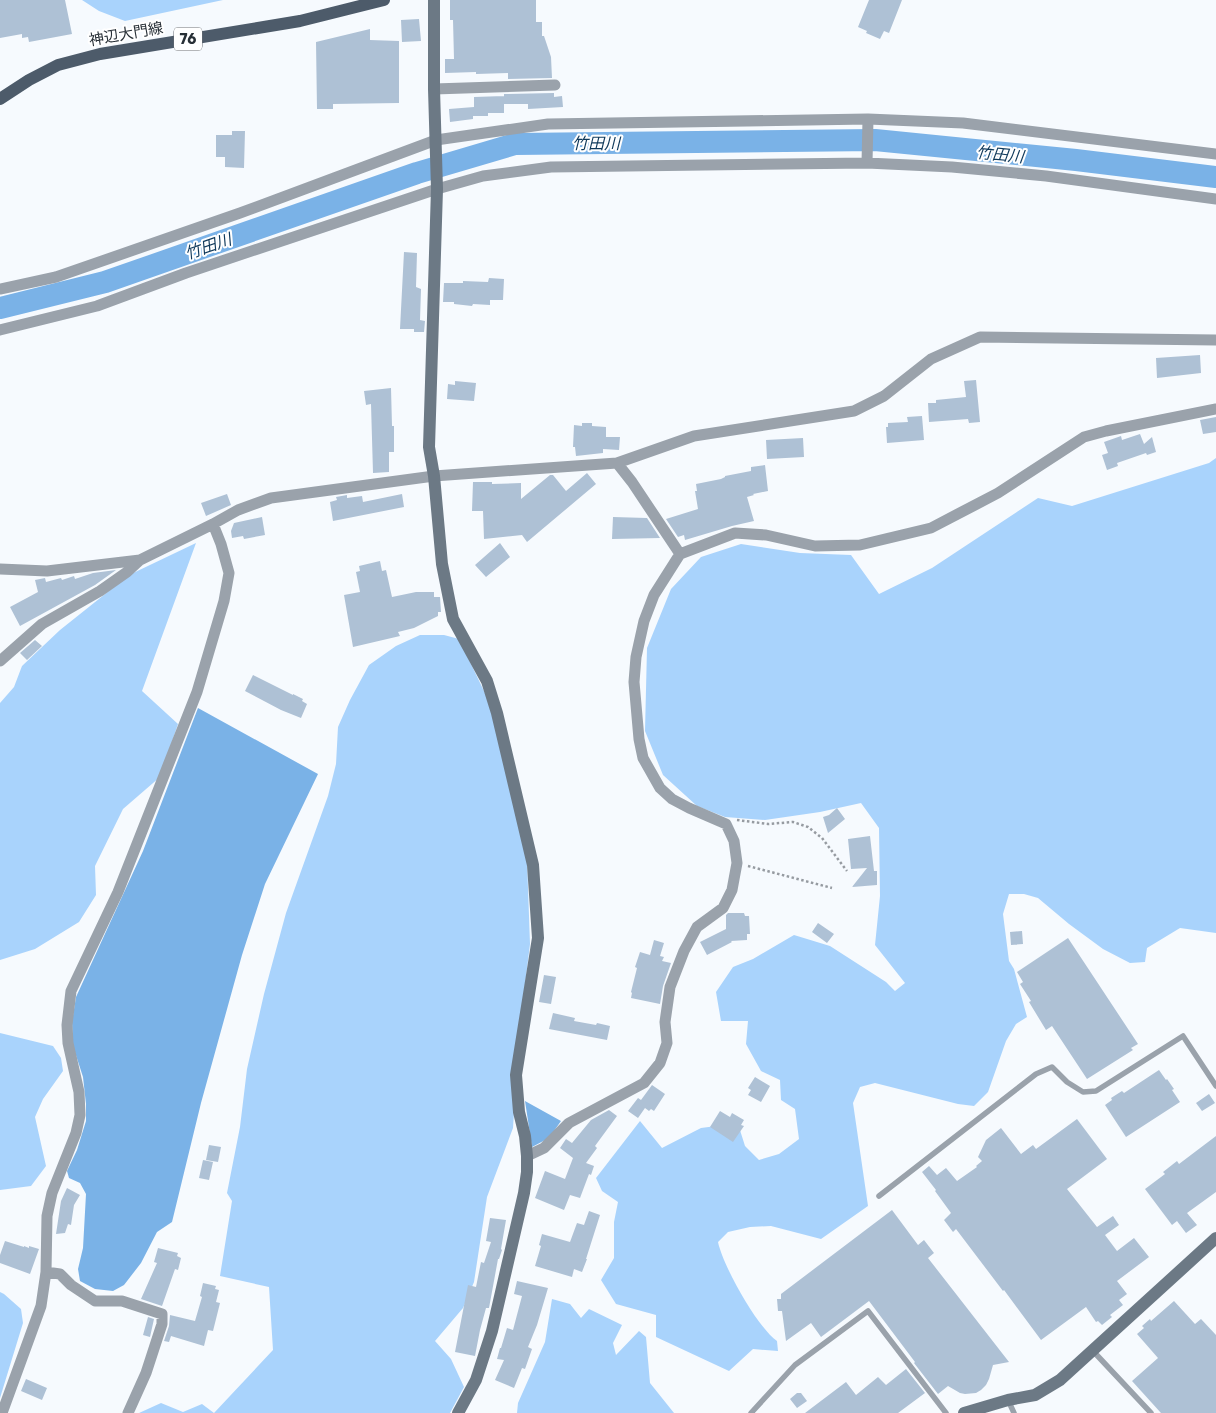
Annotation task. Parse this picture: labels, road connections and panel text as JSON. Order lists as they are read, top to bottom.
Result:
{
  "streets": {
    "main road": ["神辺大門線", "76"]
  },
  "water": ["竹田川"]
}
